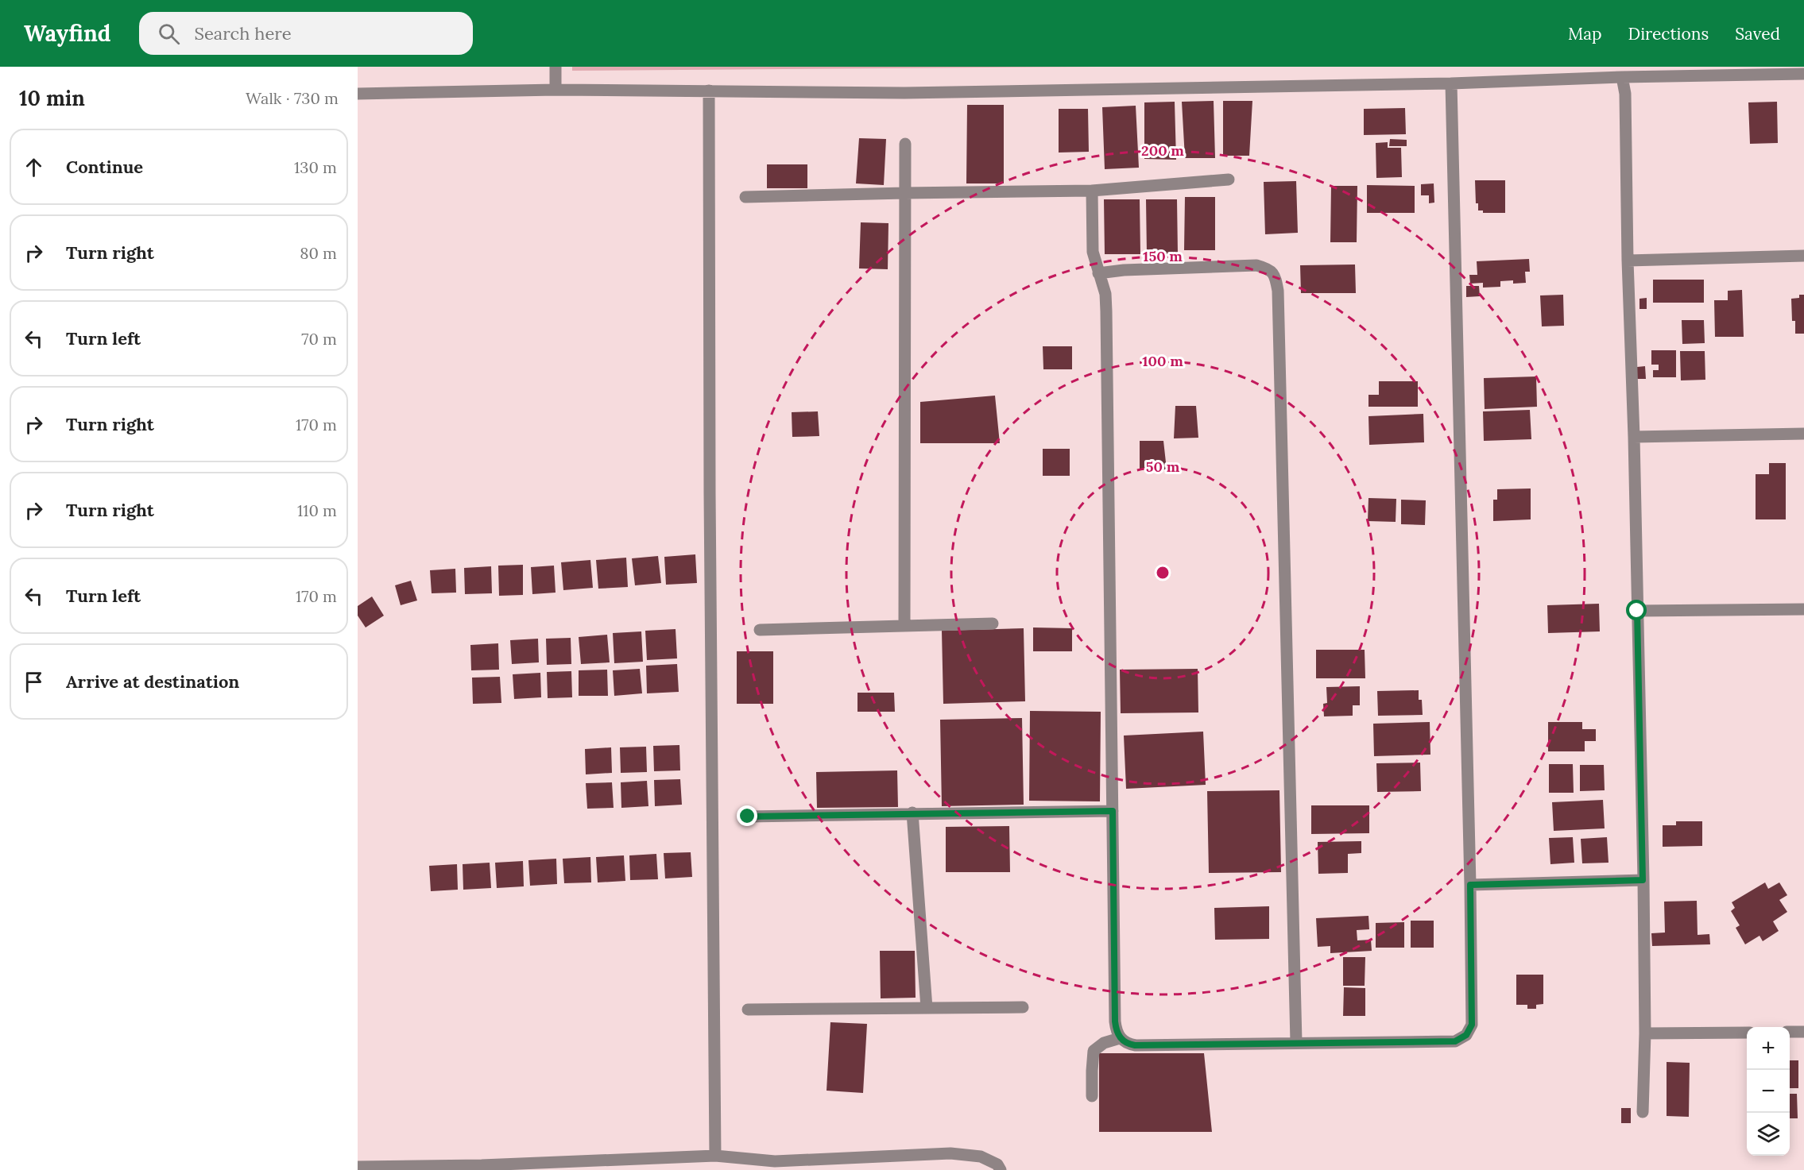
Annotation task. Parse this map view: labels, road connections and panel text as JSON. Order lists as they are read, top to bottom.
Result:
{
  "page": {
    "header": "Wayfind",
    "search": "Search here",
    "nav": ["Map", "Directions", "Saved"],
    "heading": ["10 min", "Walk · 730 m"],
    "list": [
      ["Continue", "130 m"],
      ["Turn right", "80 m"],
      ["Turn left", "70 m"],
      ["Turn right", "170 m"],
      ["Turn right", "110 m"],
      ["Turn left", "170 m"],
      "Arrive at destination"
    ],
    "map_buttons": ["+", "−"]
  },
  "rings": [
    "200 m",
    "150 m",
    "100 m",
    "50 m"
  ]
}
